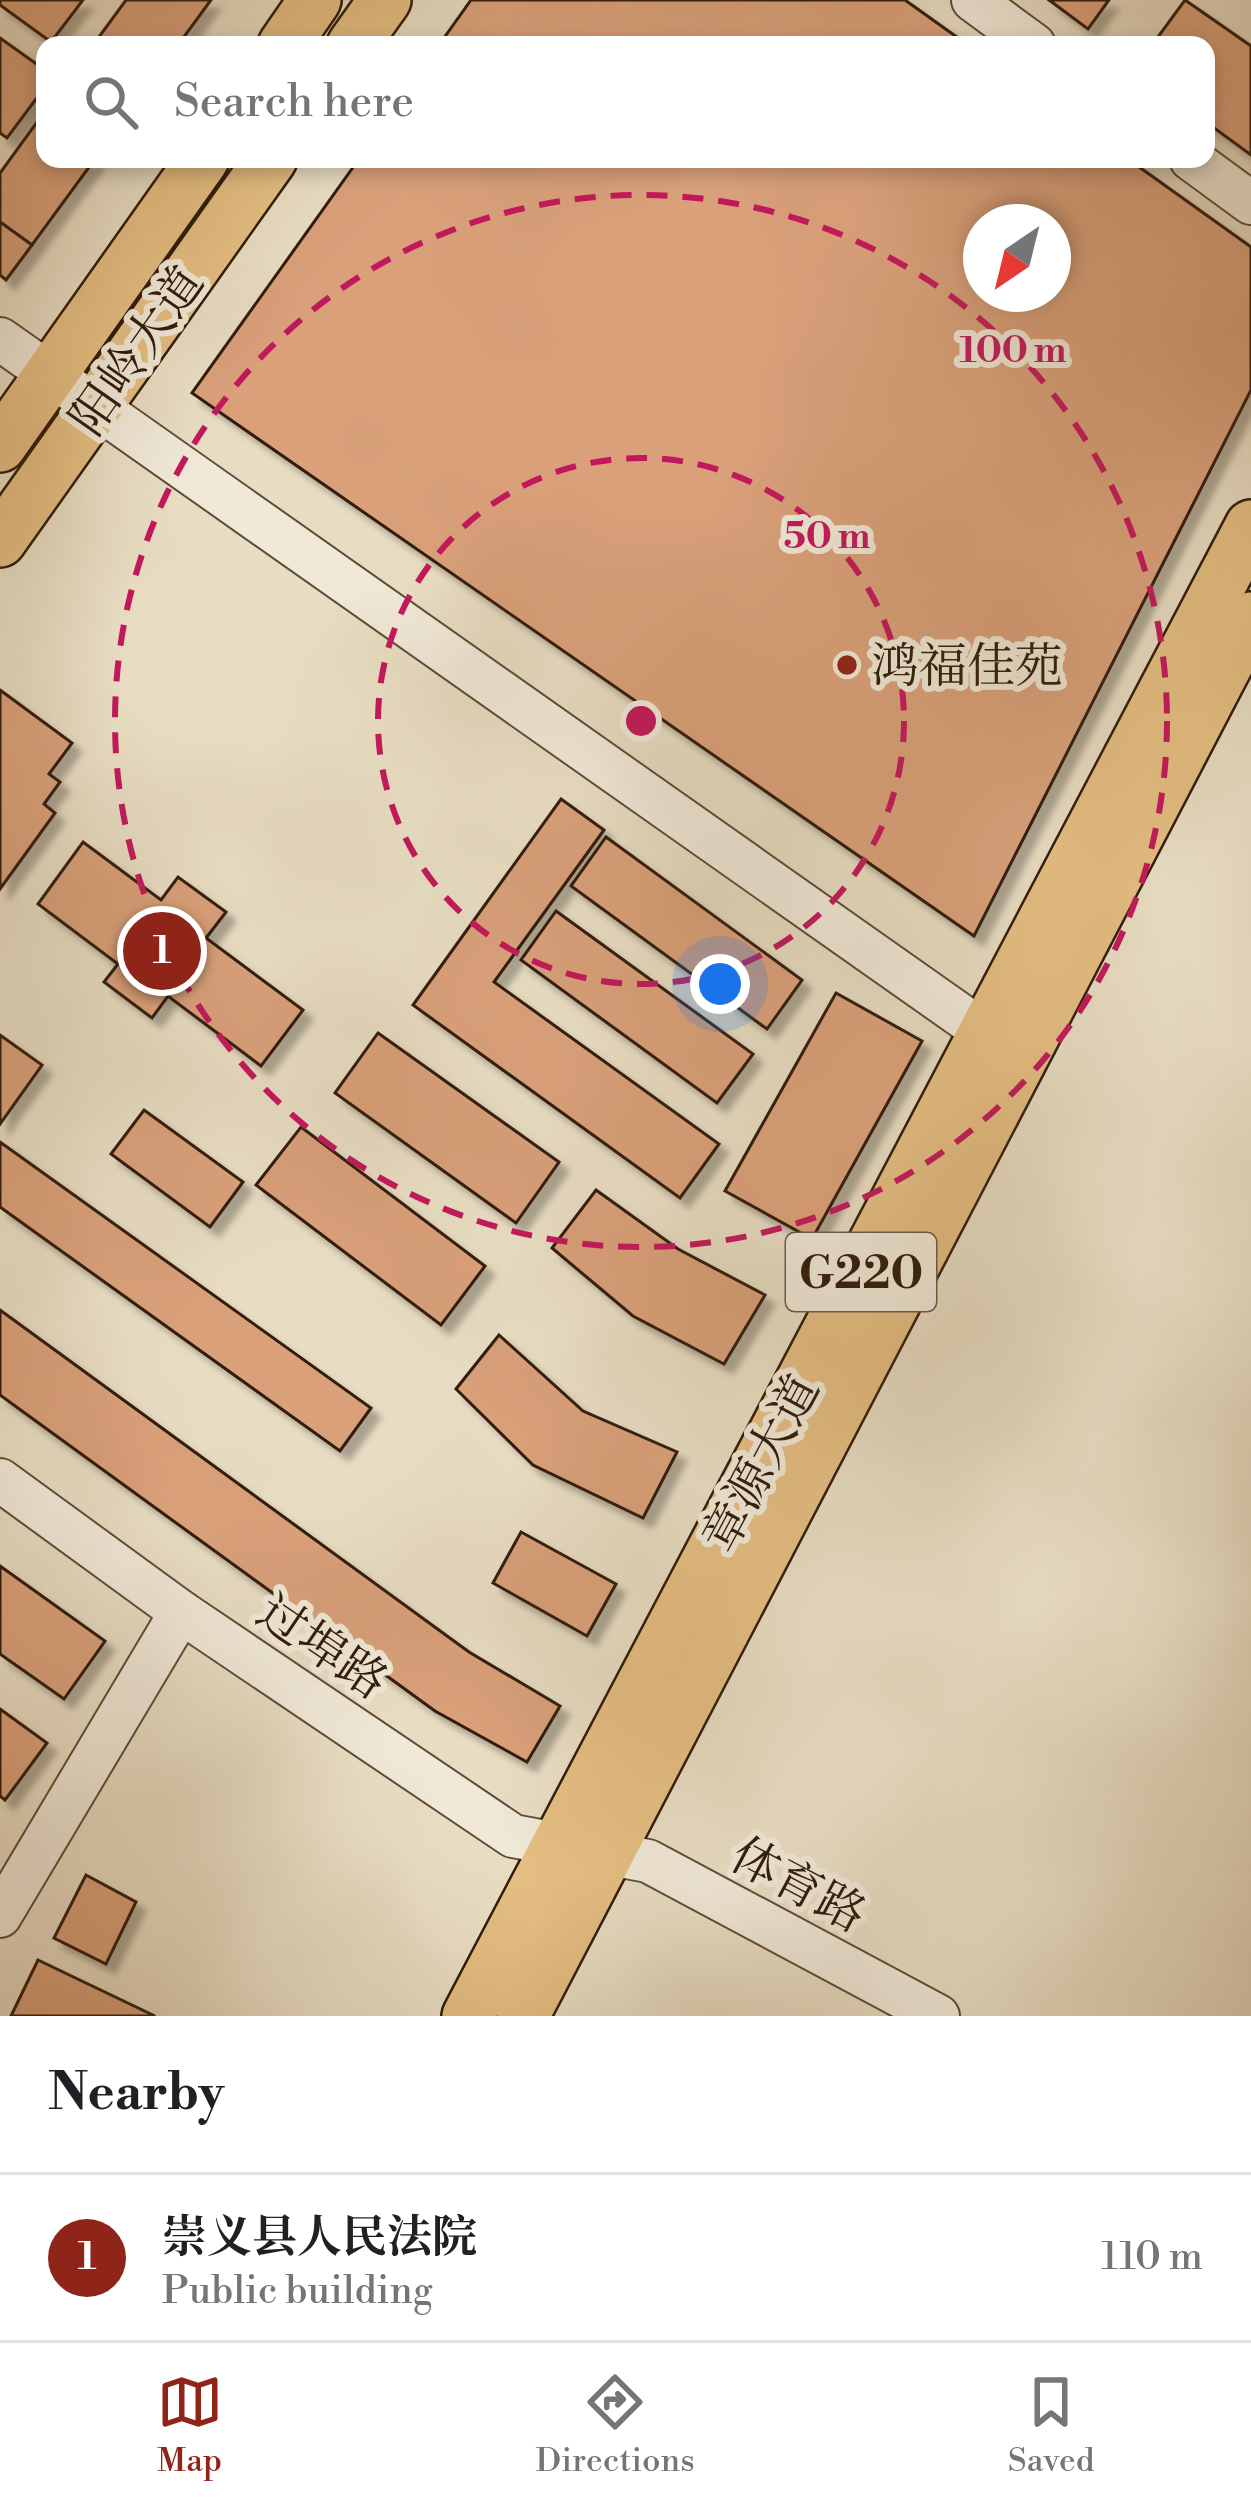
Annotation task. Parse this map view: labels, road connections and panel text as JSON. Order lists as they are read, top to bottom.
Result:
{
  "streets": {
    "main road": ["阳岭大道", "G220", "章源大道"],
    "street": ["过埠路", "体育路"]
  },
  "crossings": [
    ["章源大道", "过埠路"],
    ["章源大道", "体育路"],
    ["过埠路", "体育路"]
  ],
  "places": ["鸿福佳苑"],
  "north": "bottom left",
  "page": {
    "search": "Search here",
    "pins": "1",
    "heading": "Nearby",
    "list": [
      {
        "mark": "1",
        "name": "崇义县人民法院",
        "note": "Public building",
        "value": "110 m"
      }
    ],
    "nav": ["Map", "Directions", "Saved"]
  },
  "rings": ["100 m", "50 m"]
}
